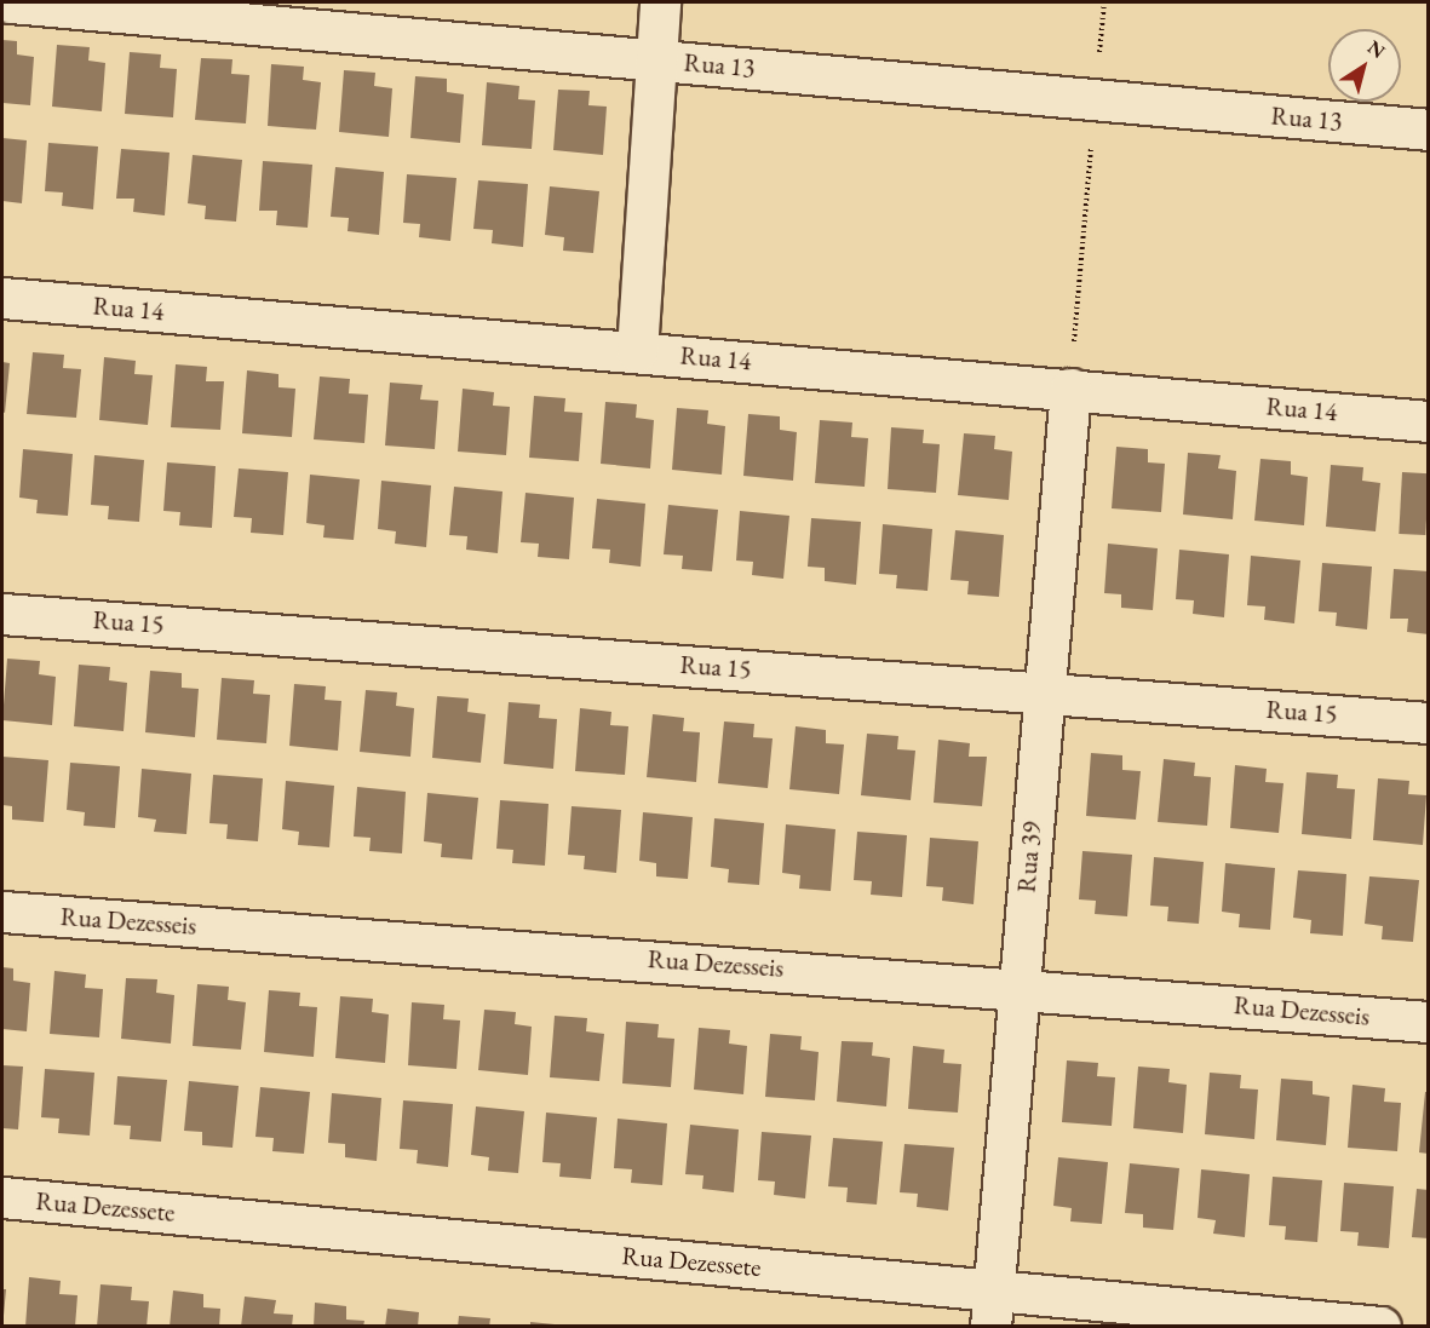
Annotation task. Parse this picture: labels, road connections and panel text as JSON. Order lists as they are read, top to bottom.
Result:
{
  "streets": {
    "street": [
      "Rua 13",
      "Rua 14",
      "Rua 15",
      "Rua 39",
      "Rua Dezesseis",
      "Rua Dezessete"
    ]
  },
  "crossings": [
    ["Rua 14", "Rua 39"],
    ["Rua 15", "Rua 39"],
    ["Rua 39", "Rua Dezesseis"],
    ["Rua 39", "Rua Dezessete"]
  ],
  "north": "top right"
}
